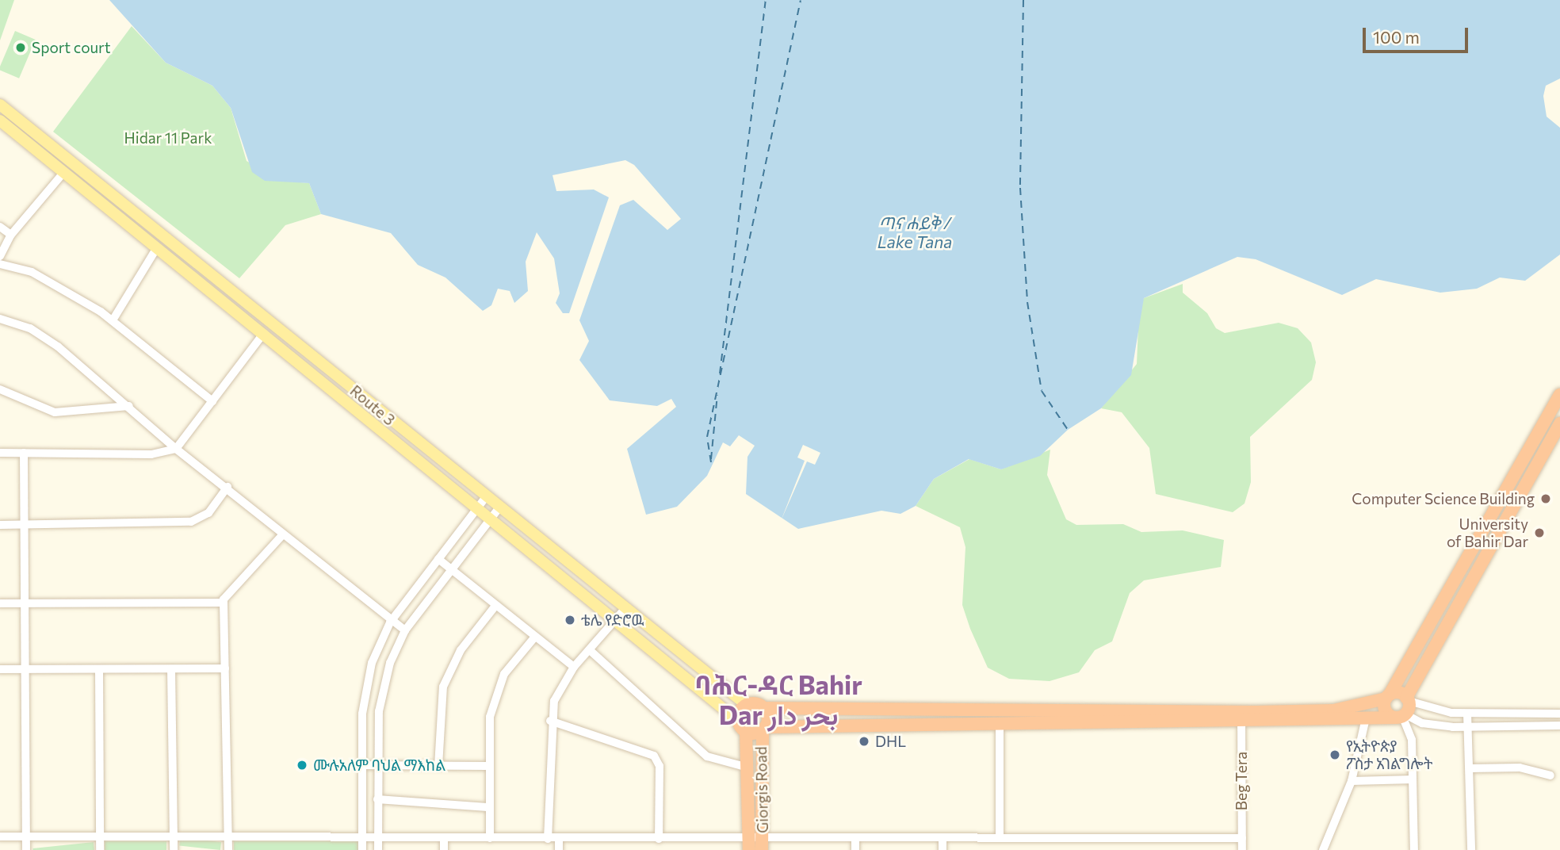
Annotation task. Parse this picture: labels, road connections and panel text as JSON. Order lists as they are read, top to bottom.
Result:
{
  "streets": {
    "highway": ["Giorgis Road"],
    "main road": ["Route 3"],
    "street": ["Beg Tera"]
  },
  "districts": ["ባሕር-ዳር Bahir Dar بحر دار"],
  "water": ["ጣና ሐይቅ / Lake Tana"],
  "parks": ["Hidar 11 Park"],
  "places": [
    "Sport court",
    "Computer Science Building",
    "University of Bahir Dar",
    "ቴሌ የድሮዉ",
    "DHL",
    "የኢትዮጵያ ፖስታ አገልግሎት",
    "ሙሉአለም ባህል ማእከል"
  ],
  "scale_bar": "100 m"
}
